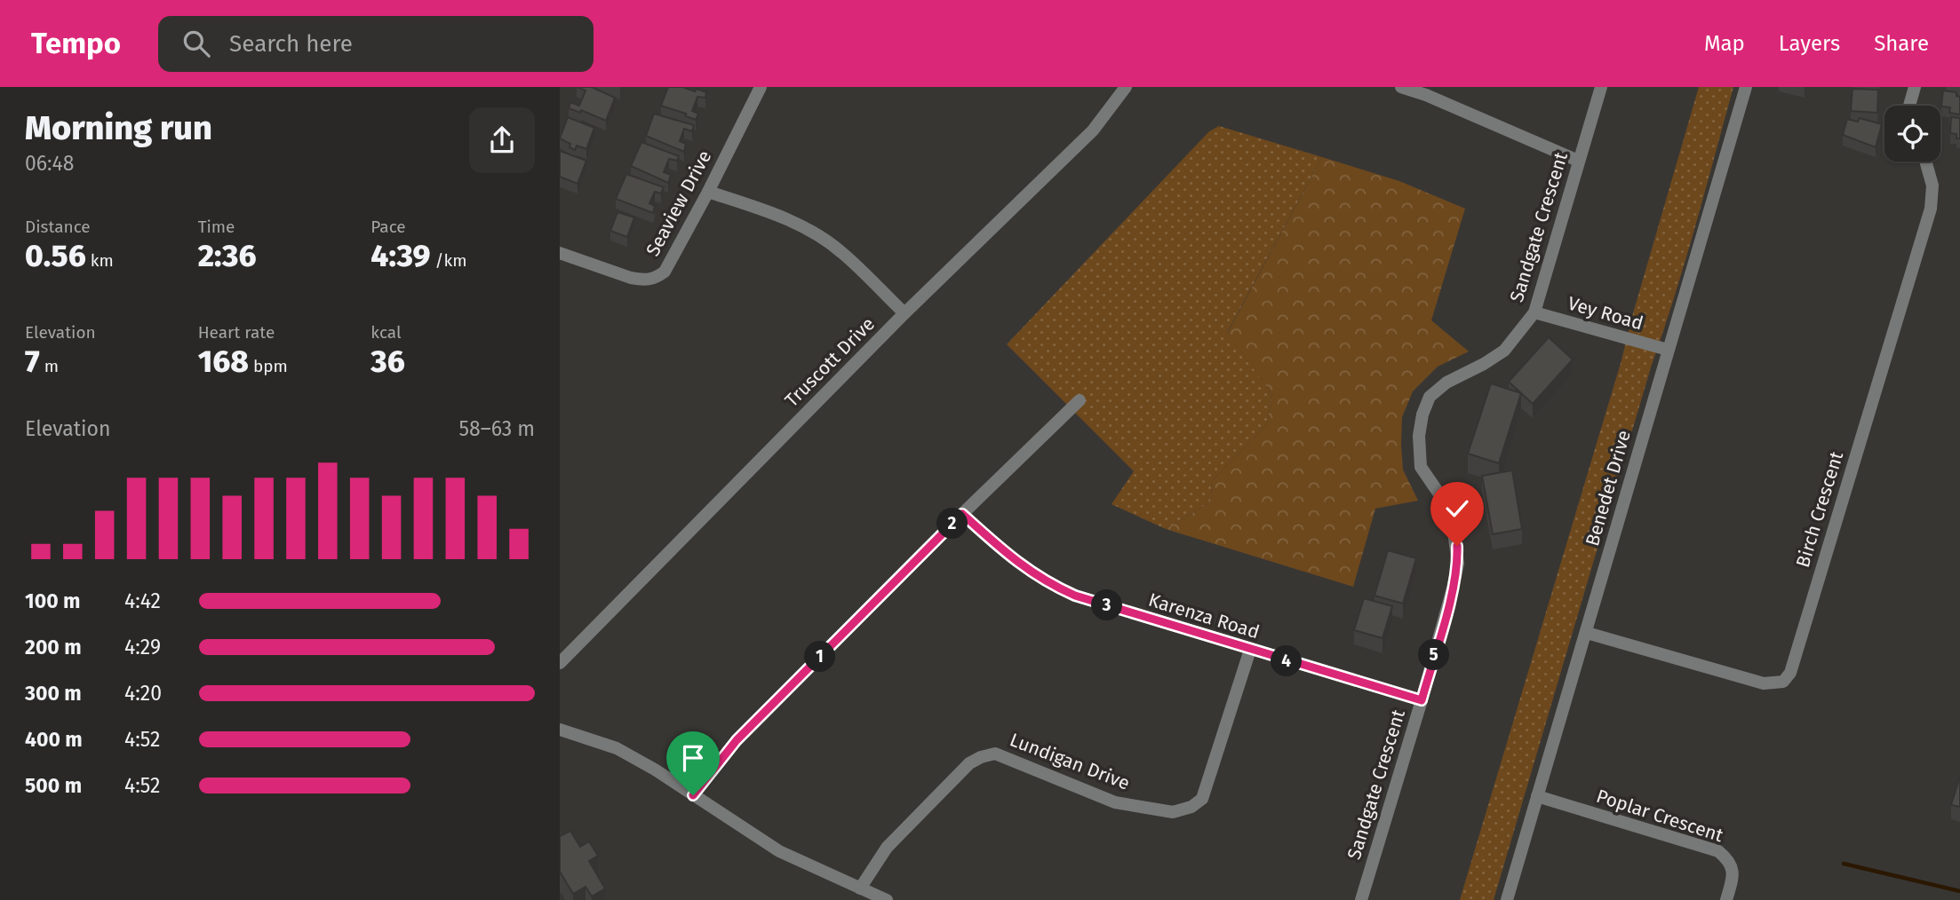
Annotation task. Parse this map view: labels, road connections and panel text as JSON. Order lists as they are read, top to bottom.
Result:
{
  "streets": {
    "street": [
      "Seaview Drive",
      "Sandgate Crescent",
      "Vey Road",
      "Truscott Drive",
      "Benedet Drive",
      "Birch Crescent",
      "Karenza Road",
      "Lundigan Drive",
      "Poplar Crescent"
    ]
  },
  "crossings": [
    ["Sandgate Crescent", "Vey Road"],
    ["Sandgate Crescent", "Karenza Road"],
    ["Vey Road", "Benedet Drive"],
    ["Benedet Drive", "Birch Crescent"],
    ["Benedet Drive", "Poplar Crescent"],
    ["Karenza Road", "Lundigan Drive"]
  ],
  "page": {
    "header": "Tempo",
    "search": "Search here",
    "nav": ["Map", "Layers", "Share"],
    "heading": ["Morning run", "06:48"],
    "stats": [
      ["Distance", "0.56 km"],
      ["Time", "2:36"],
      ["Pace", "4:39 /km"],
      ["Elevation", "7 m"],
      ["Heart rate", "168 bpm"],
      ["kcal", "36"]
    ],
    "chart": ["Elevation", "58–63 m"],
    "pins": [
      "2",
      "3",
      "5",
      "1",
      "4"
    ],
    "list": [
      {
        "name": "100 m",
        "note": "4:42"
      },
      {
        "name": "200 m",
        "note": "4:29"
      },
      {
        "name": "300 m",
        "note": "4:20"
      },
      {
        "name": "400 m",
        "note": "4:52"
      },
      {
        "name": "500 m",
        "note": "4:52"
      }
    ]
  }
}
